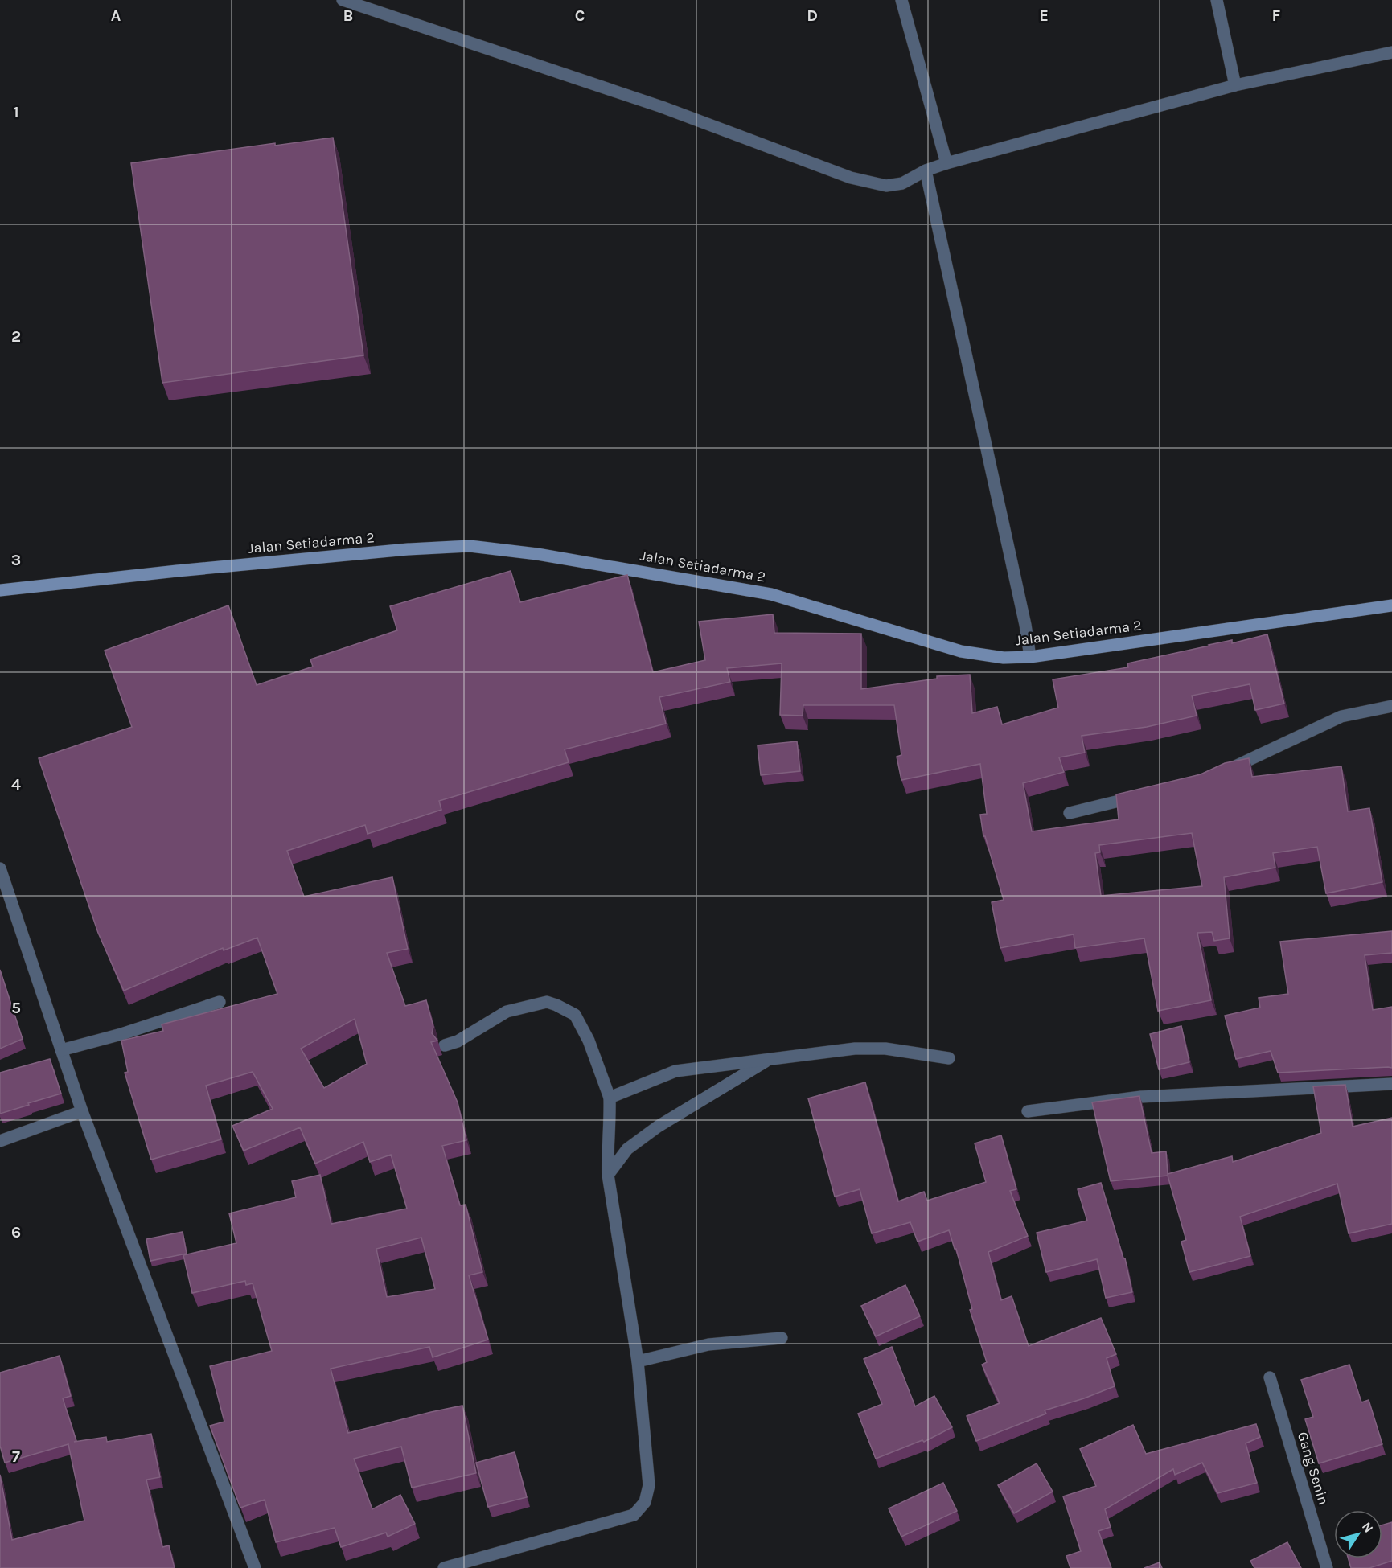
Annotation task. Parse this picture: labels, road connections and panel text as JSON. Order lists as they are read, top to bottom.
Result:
{
  "streets": {
    "main road": ["Jalan Setiadarma 2"],
    "street": ["Gang Senin"]
  },
  "north": "top right",
  "grid": {
    "columns": [
      "A",
      "B",
      "C",
      "D",
      "E",
      "F"
    ],
    "rows": [
      "1",
      "2",
      "3",
      "4",
      "5",
      "6",
      "7"
    ]
  }
}
